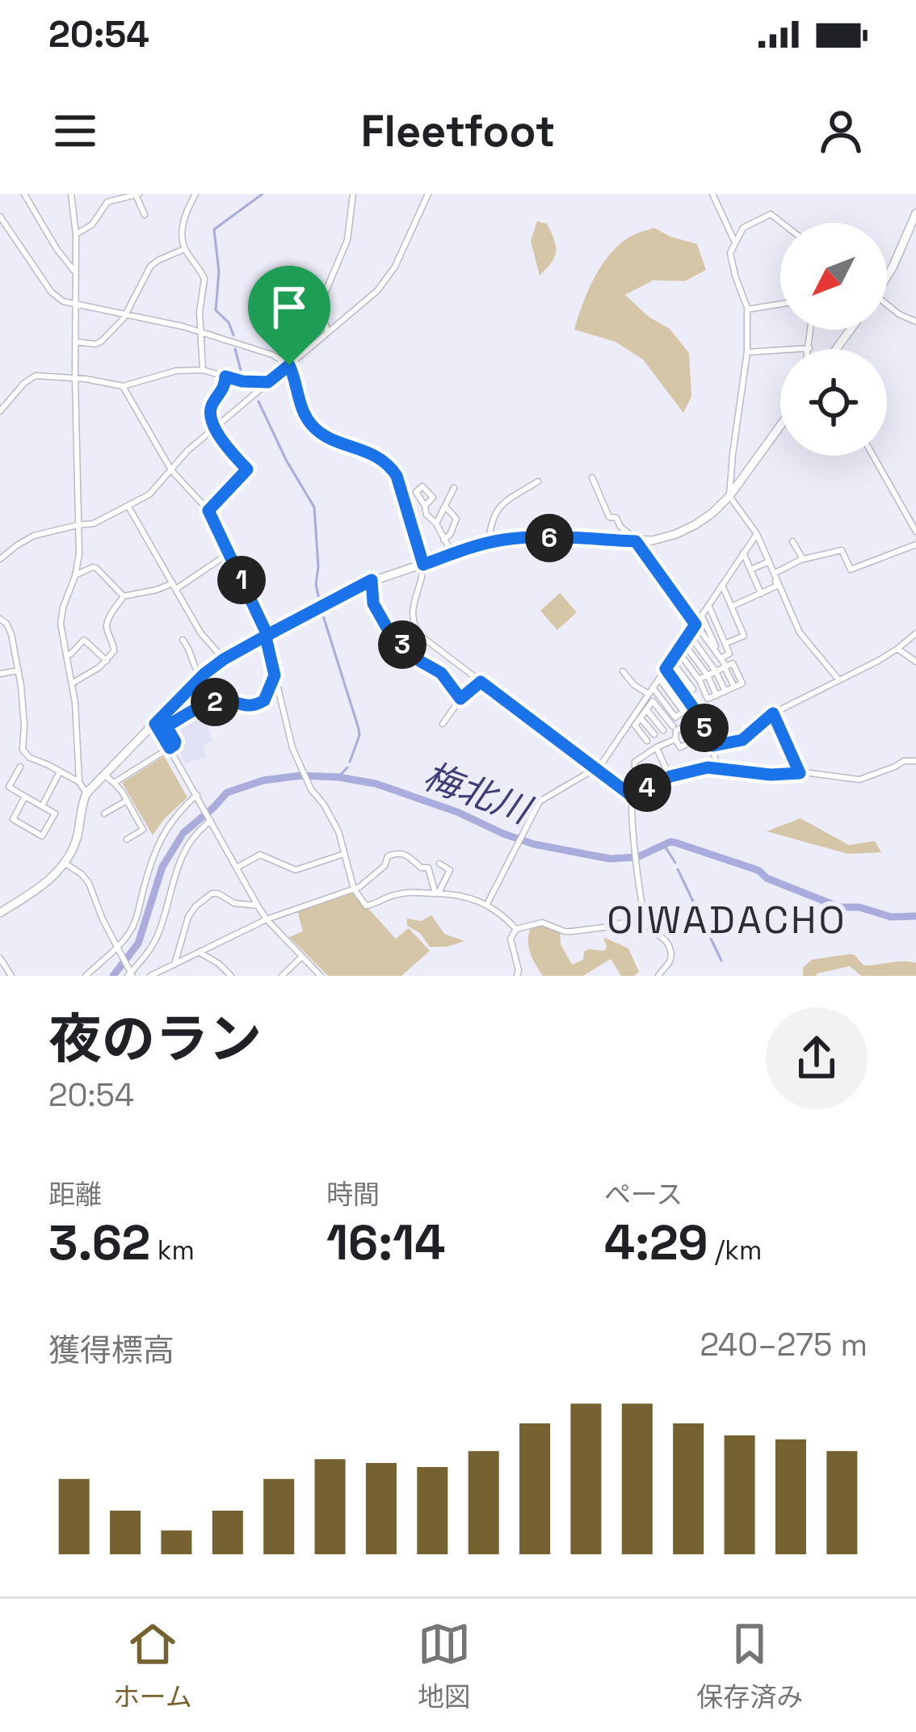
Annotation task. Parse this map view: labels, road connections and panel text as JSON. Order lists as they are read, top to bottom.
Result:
{
  "districts": ["OIWADACHO"],
  "water": ["梅北川"],
  "north": "bottom left",
  "page": {
    "status": "20:54",
    "header": "Fleetfoot",
    "pins": [
      "6",
      "1",
      "3",
      "2",
      "5",
      "4"
    ],
    "heading": ["夜のラン", "20:54"],
    "stats": [
      ["距離", "3.62 km"],
      ["時間", "16:14"],
      ["ペース", "4:29 /km"]
    ],
    "chart": ["獲得標高", "240–275 m"],
    "tabs": ["ホーム", "地図", "保存済み"]
  }
}
